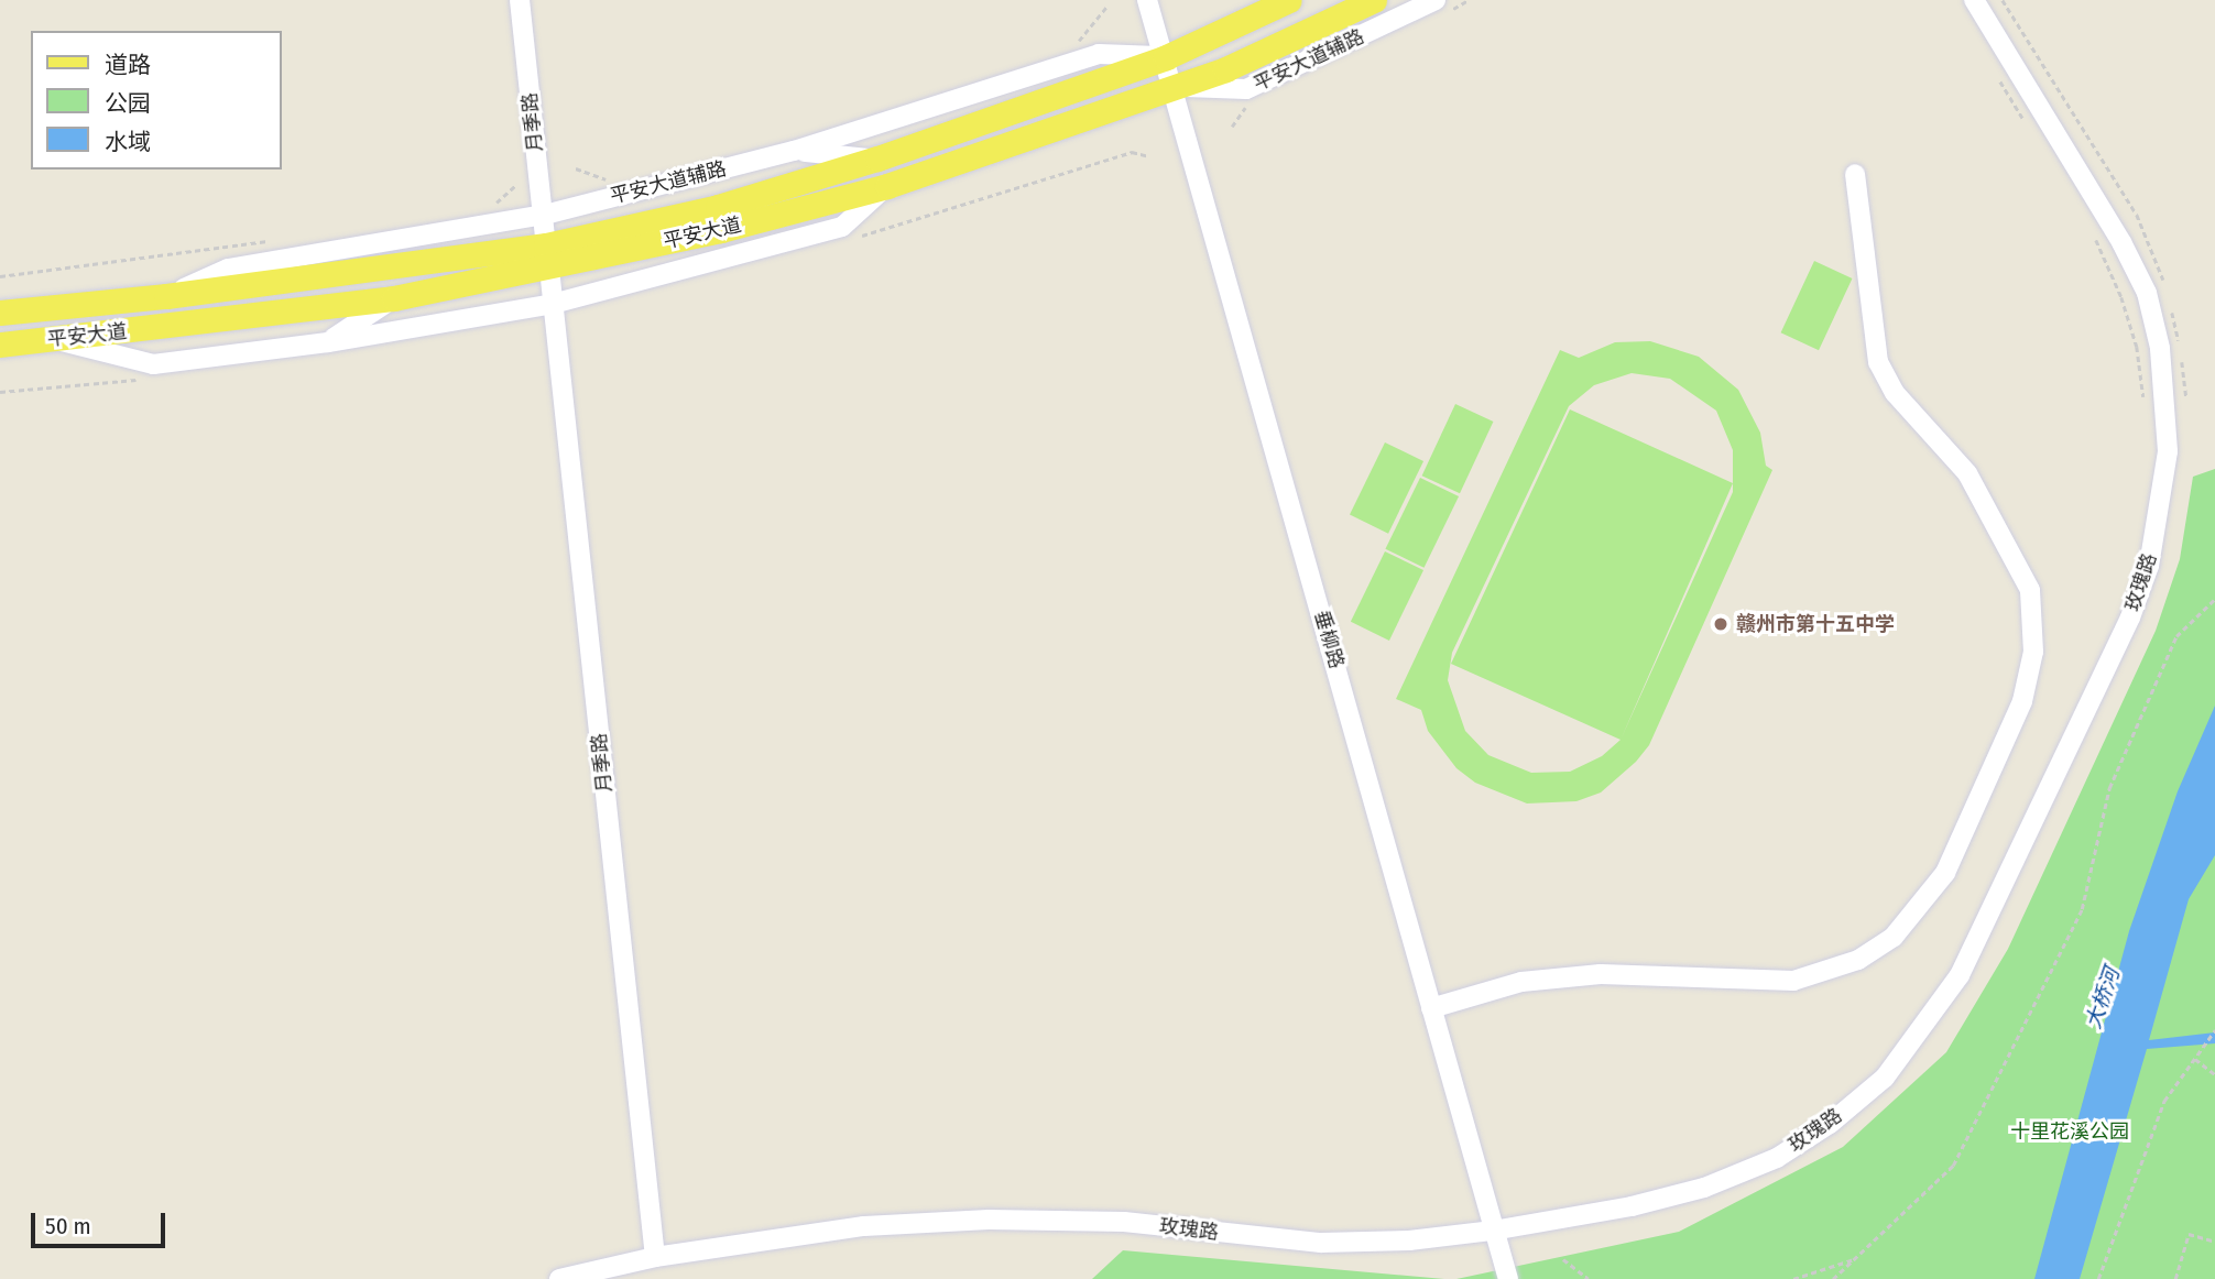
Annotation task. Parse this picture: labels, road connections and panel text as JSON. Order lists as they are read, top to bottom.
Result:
{
  "streets": {
    "main road": ["平安大道"],
    "street": [
      "平安大道辅路",
      "月季路",
      "玫瑰路",
      "垂柳路"
    ]
  },
  "crossings": [
    ["平安大道辅路", "月季路"],
    ["平安大道辅路", "平安大道"],
    ["平安大道辅路", "垂柳路"],
    ["月季路", "平安大道"],
    ["月季路", "玫瑰路"],
    ["平安大道", "垂柳路"],
    ["玫瑰路", "垂柳路"]
  ],
  "water": ["大桥河"],
  "parks": ["十里花溪公园"],
  "places": ["赣州市第十五中学"],
  "legend": ["道路", "公园", "水域"],
  "scale_bar": "50 m"
}
